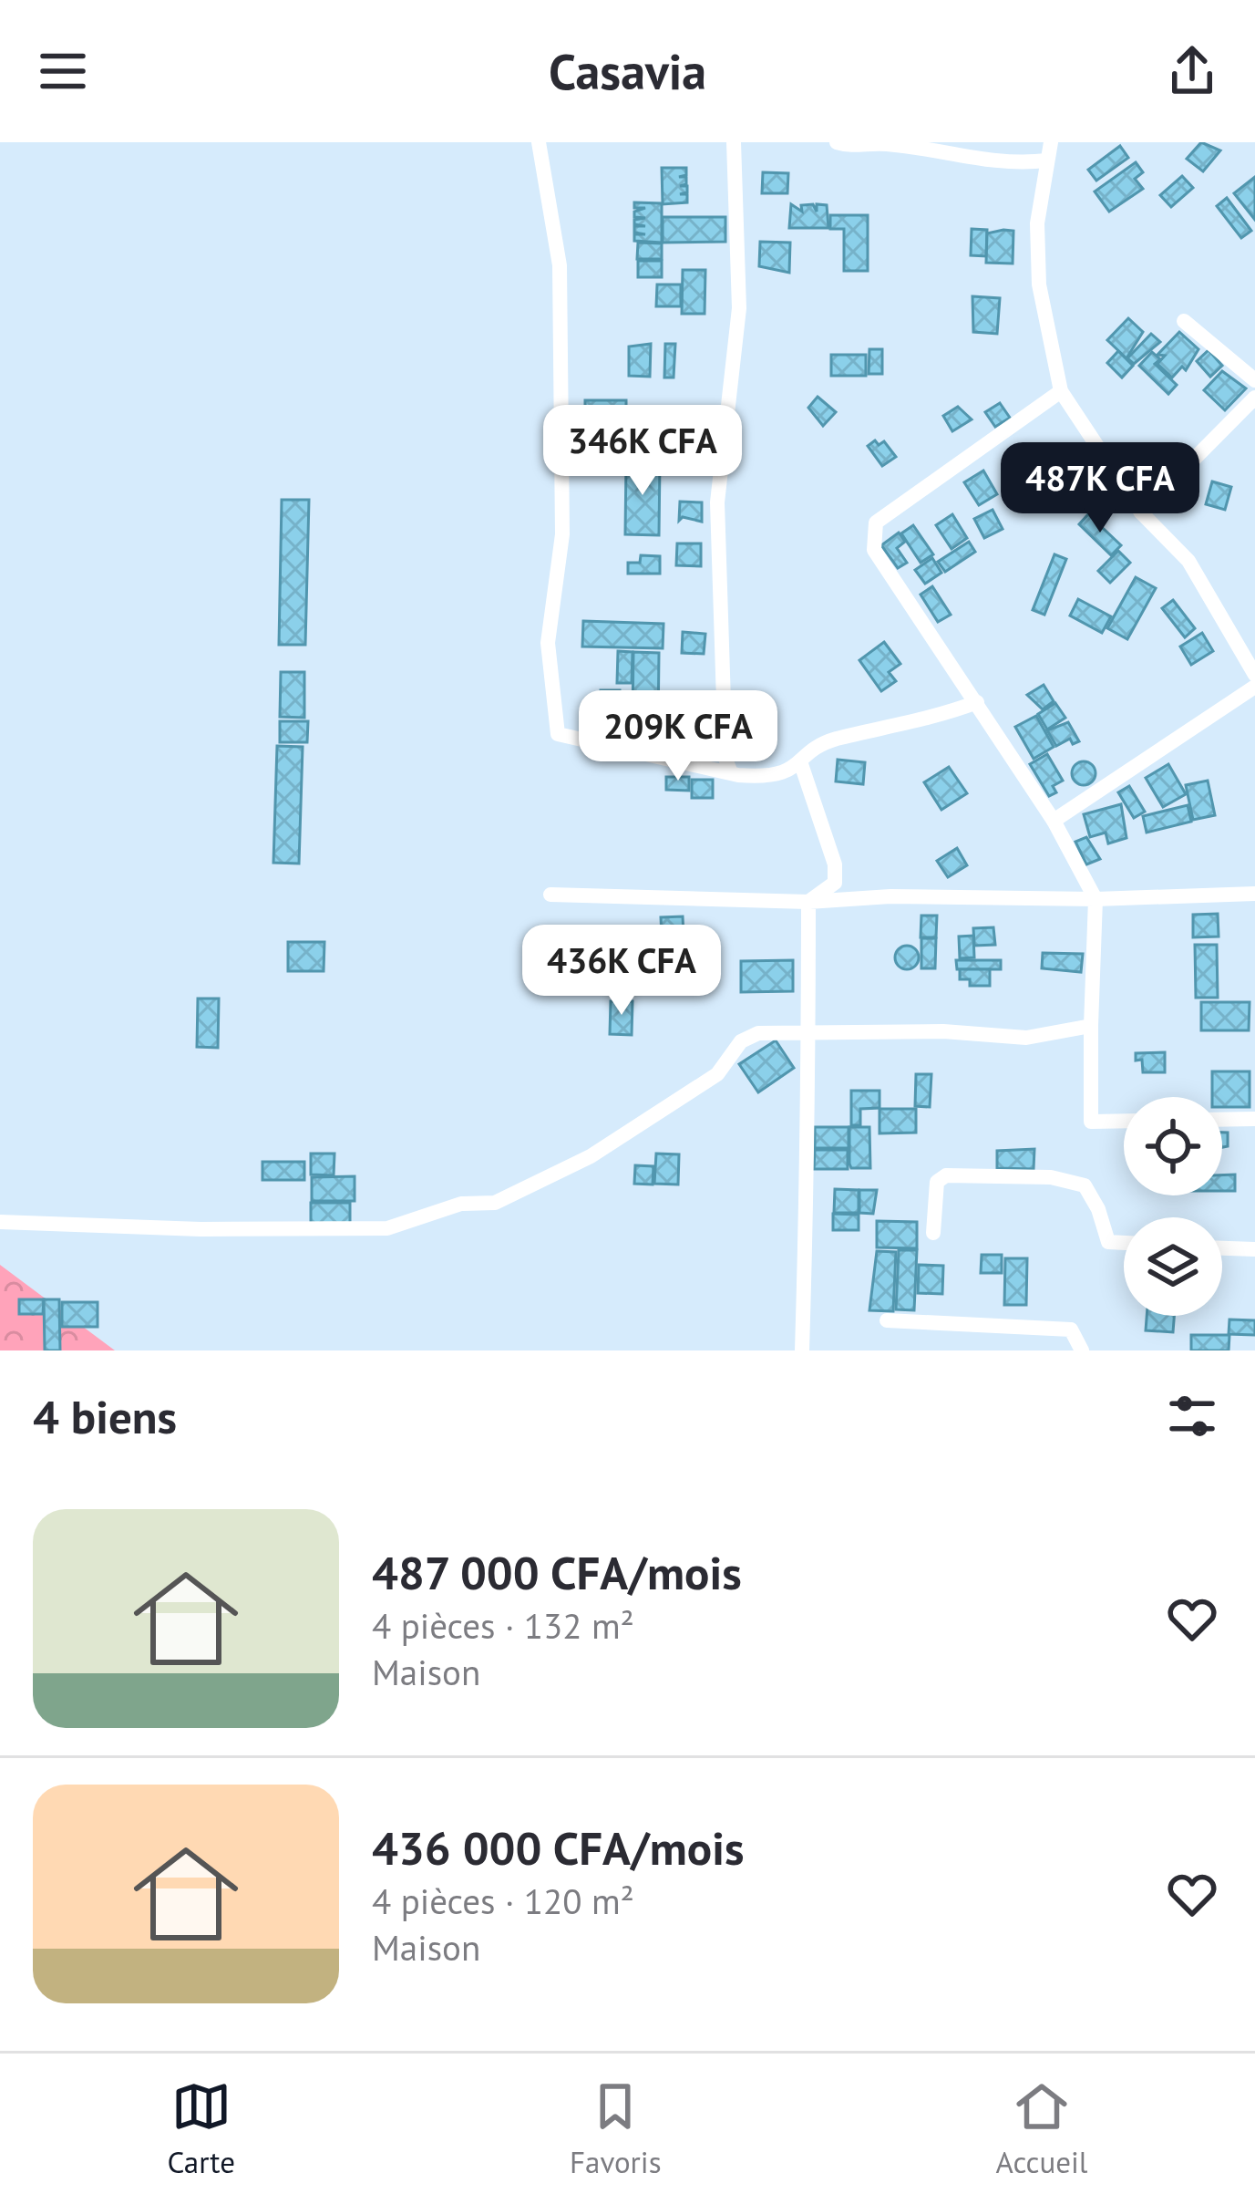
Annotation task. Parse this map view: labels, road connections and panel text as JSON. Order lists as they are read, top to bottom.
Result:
{
  "page": {
    "header": "Casavia",
    "price": [
      "346K CFA",
      "487K CFA",
      "209K CFA",
      "436K CFA"
    ],
    "heading": "4 biens",
    "list": [
      {
        "name": "487 000 CFA/mois",
        "note": "4 pièces · 132 m² · Maison"
      },
      {
        "name": "436 000 CFA/mois",
        "note": "4 pièces · 120 m² · Maison"
      }
    ],
    "tabs": ["Carte", "Favoris", "Accueil"]
  }
}
